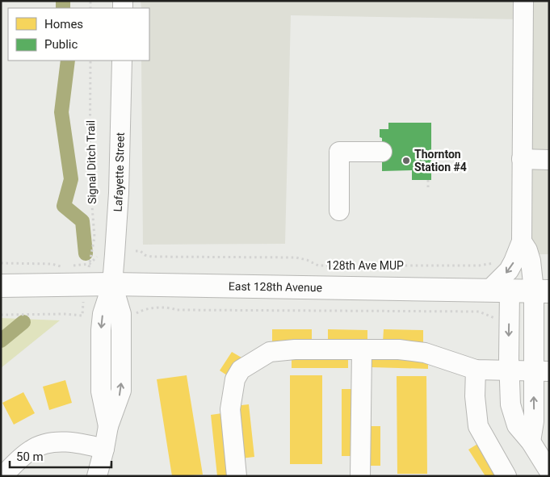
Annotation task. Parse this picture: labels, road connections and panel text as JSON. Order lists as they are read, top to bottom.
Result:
{
  "streets": {
    "main road": ["East 128th Avenue"],
    "street": ["Lafayette Street"],
    "path": ["Signal Ditch Trail", "128th Ave MUP"]
  },
  "crossings": [
    ["Lafayette Street", "East 128th Avenue"]
  ],
  "places": ["Thornton Station #4"],
  "legend": ["Homes", "Public"],
  "scale_bar": "50 m"
}
